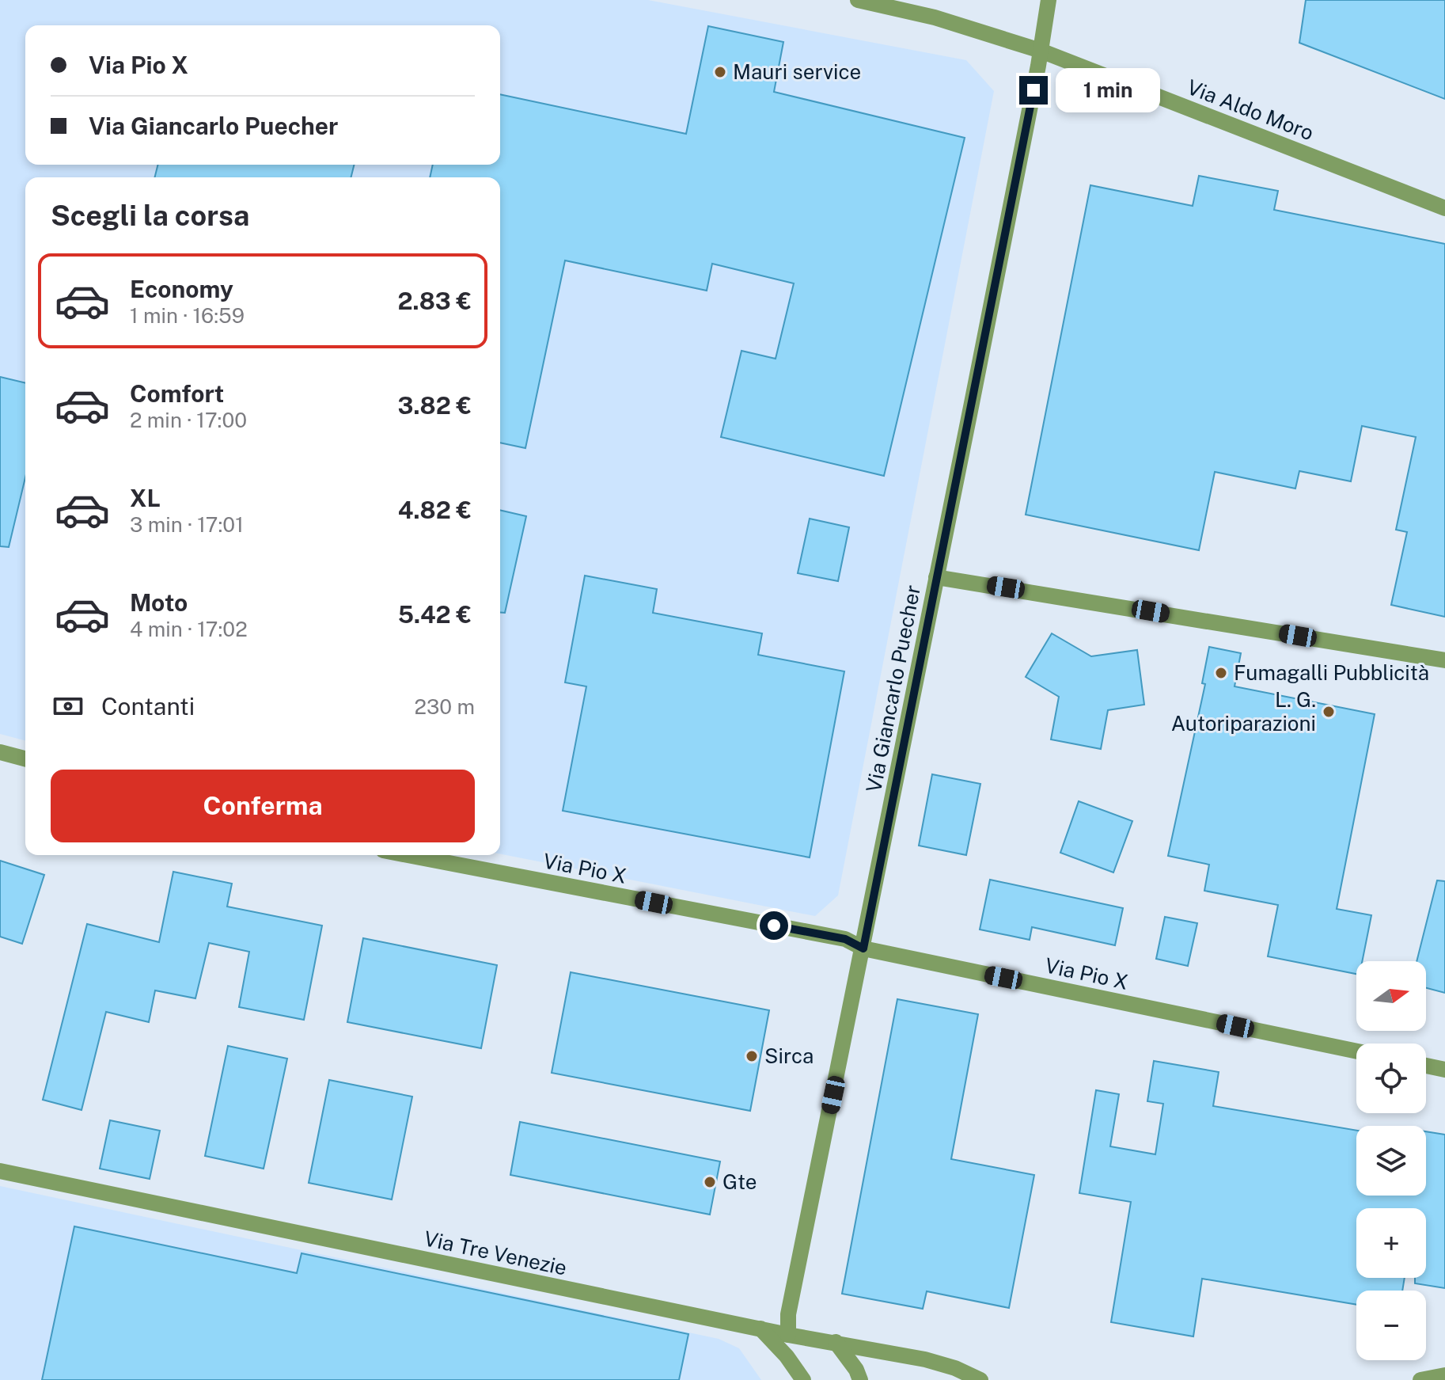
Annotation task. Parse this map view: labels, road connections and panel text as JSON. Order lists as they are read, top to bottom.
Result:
{
  "streets": {
    "street": [
      "Via Aldo Moro",
      "Via Giancarlo Puecher",
      "Via Pio X",
      "Via Tre Venezie"
    ]
  },
  "crossings": [
    ["Via Aldo Moro", "Via Giancarlo Puecher"],
    ["Via Giancarlo Puecher", "Via Pio X"],
    ["Via Giancarlo Puecher", "Via Tre Venezie"]
  ],
  "places": [
    "Mauri service",
    "Fumagalli Pubblicità",
    "L. G. Autoriparazioni",
    "Sirca",
    "Gte"
  ],
  "north": "right",
  "page": {
    "banner": ["Via Pio X", "Via Giancarlo Puecher"],
    "bubble": "1 min",
    "heading": "Scegli la corsa",
    "list": [
      {
        "name": "Economy",
        "note": "1 min · 16:59",
        "value": "2.83 €"
      },
      {
        "name": "Comfort",
        "note": "2 min · 17:00",
        "value": "3.82 €"
      },
      {
        "name": "XL",
        "note": "3 min · 17:01",
        "value": "4.82 €"
      },
      {
        "name": "Moto",
        "note": "4 min · 17:02",
        "value": "5.42 €"
      }
    ],
    "pay": ["Contanti", "230 m"],
    "buttons": "Conferma",
    "map_buttons": ["+", "−"]
  }
}
